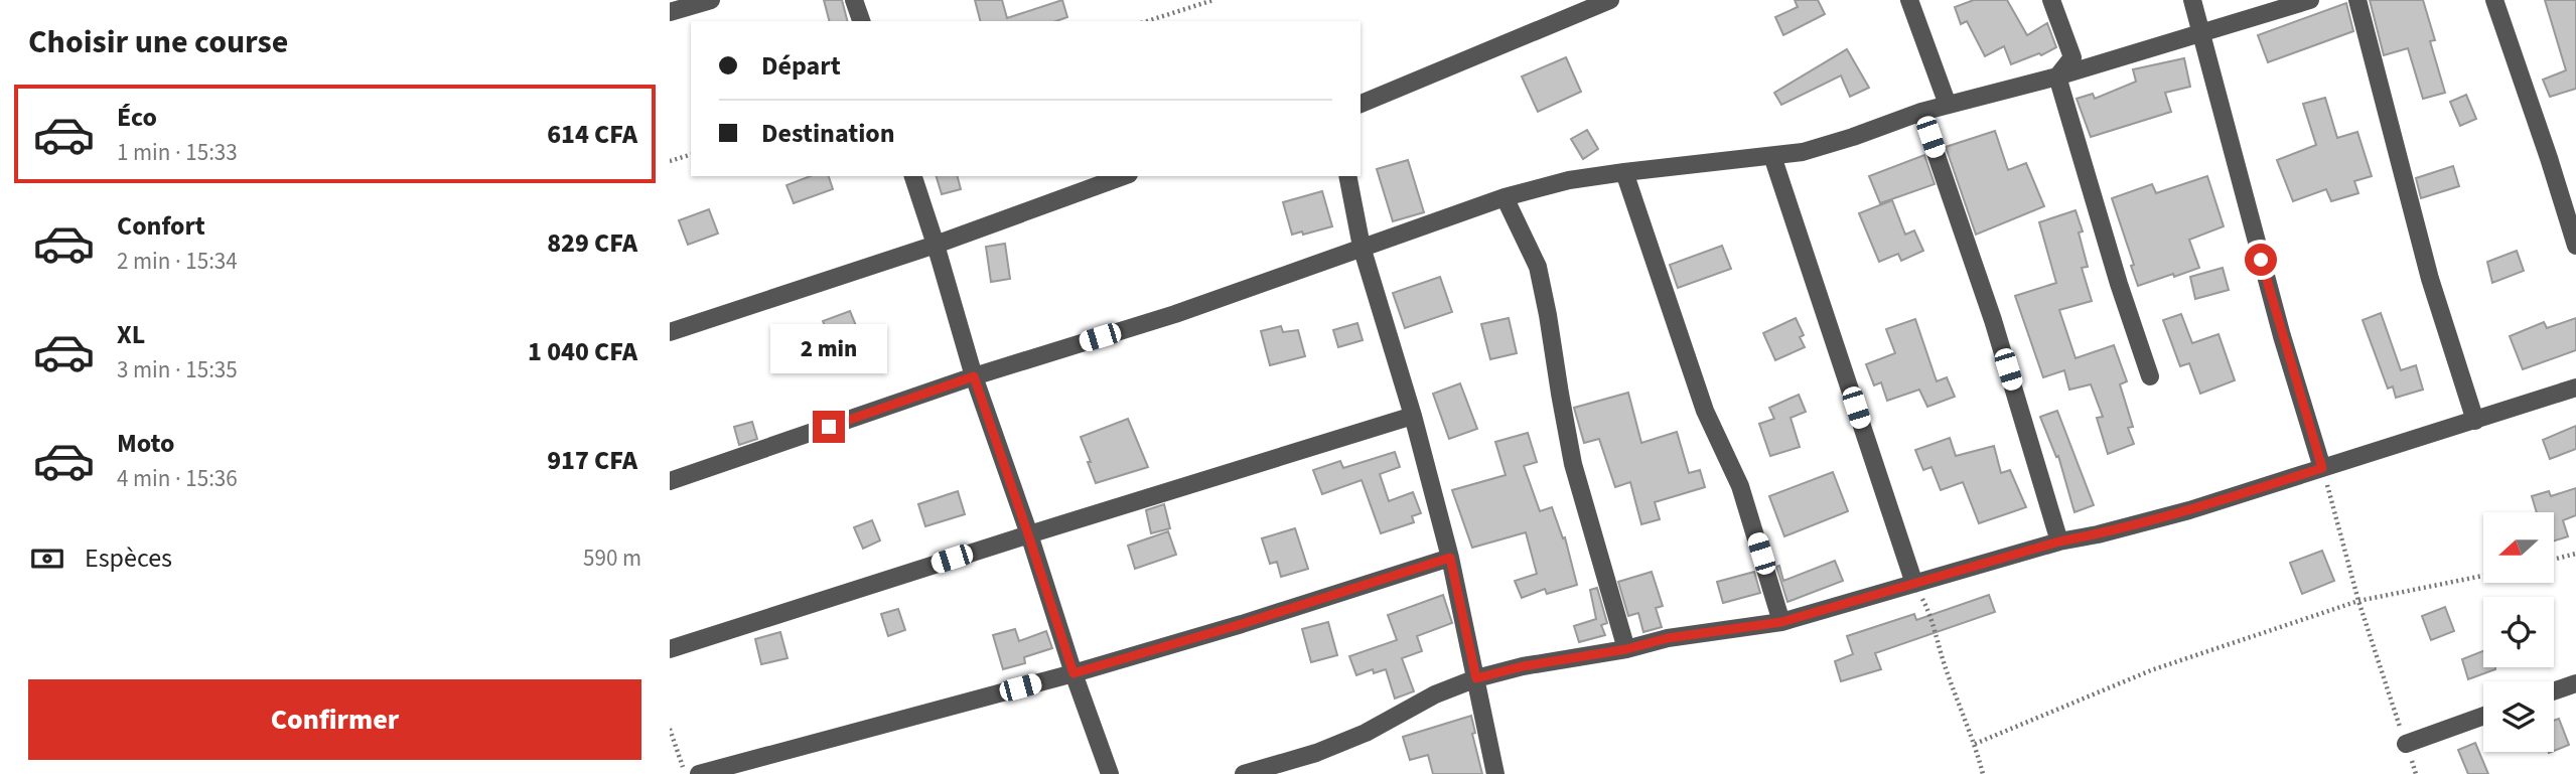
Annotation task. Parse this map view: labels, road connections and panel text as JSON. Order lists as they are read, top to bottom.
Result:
{
  "north": "left",
  "page": {
    "heading": "Choisir une course",
    "banner": ["Départ", "Destination"],
    "list": [
      {
        "name": "Éco",
        "note": "1 min · 15:33",
        "value": "614 CFA"
      },
      {
        "name": "Confort",
        "note": "2 min · 15:34",
        "value": "829 CFA"
      },
      {
        "name": "XL",
        "note": "3 min · 15:35",
        "value": "1 040 CFA"
      },
      {
        "name": "Moto",
        "note": "4 min · 15:36",
        "value": "917 CFA"
      }
    ],
    "bubble": "2 min",
    "pay": ["Espèces", "590 m"],
    "buttons": "Confirmer"
  }
}
